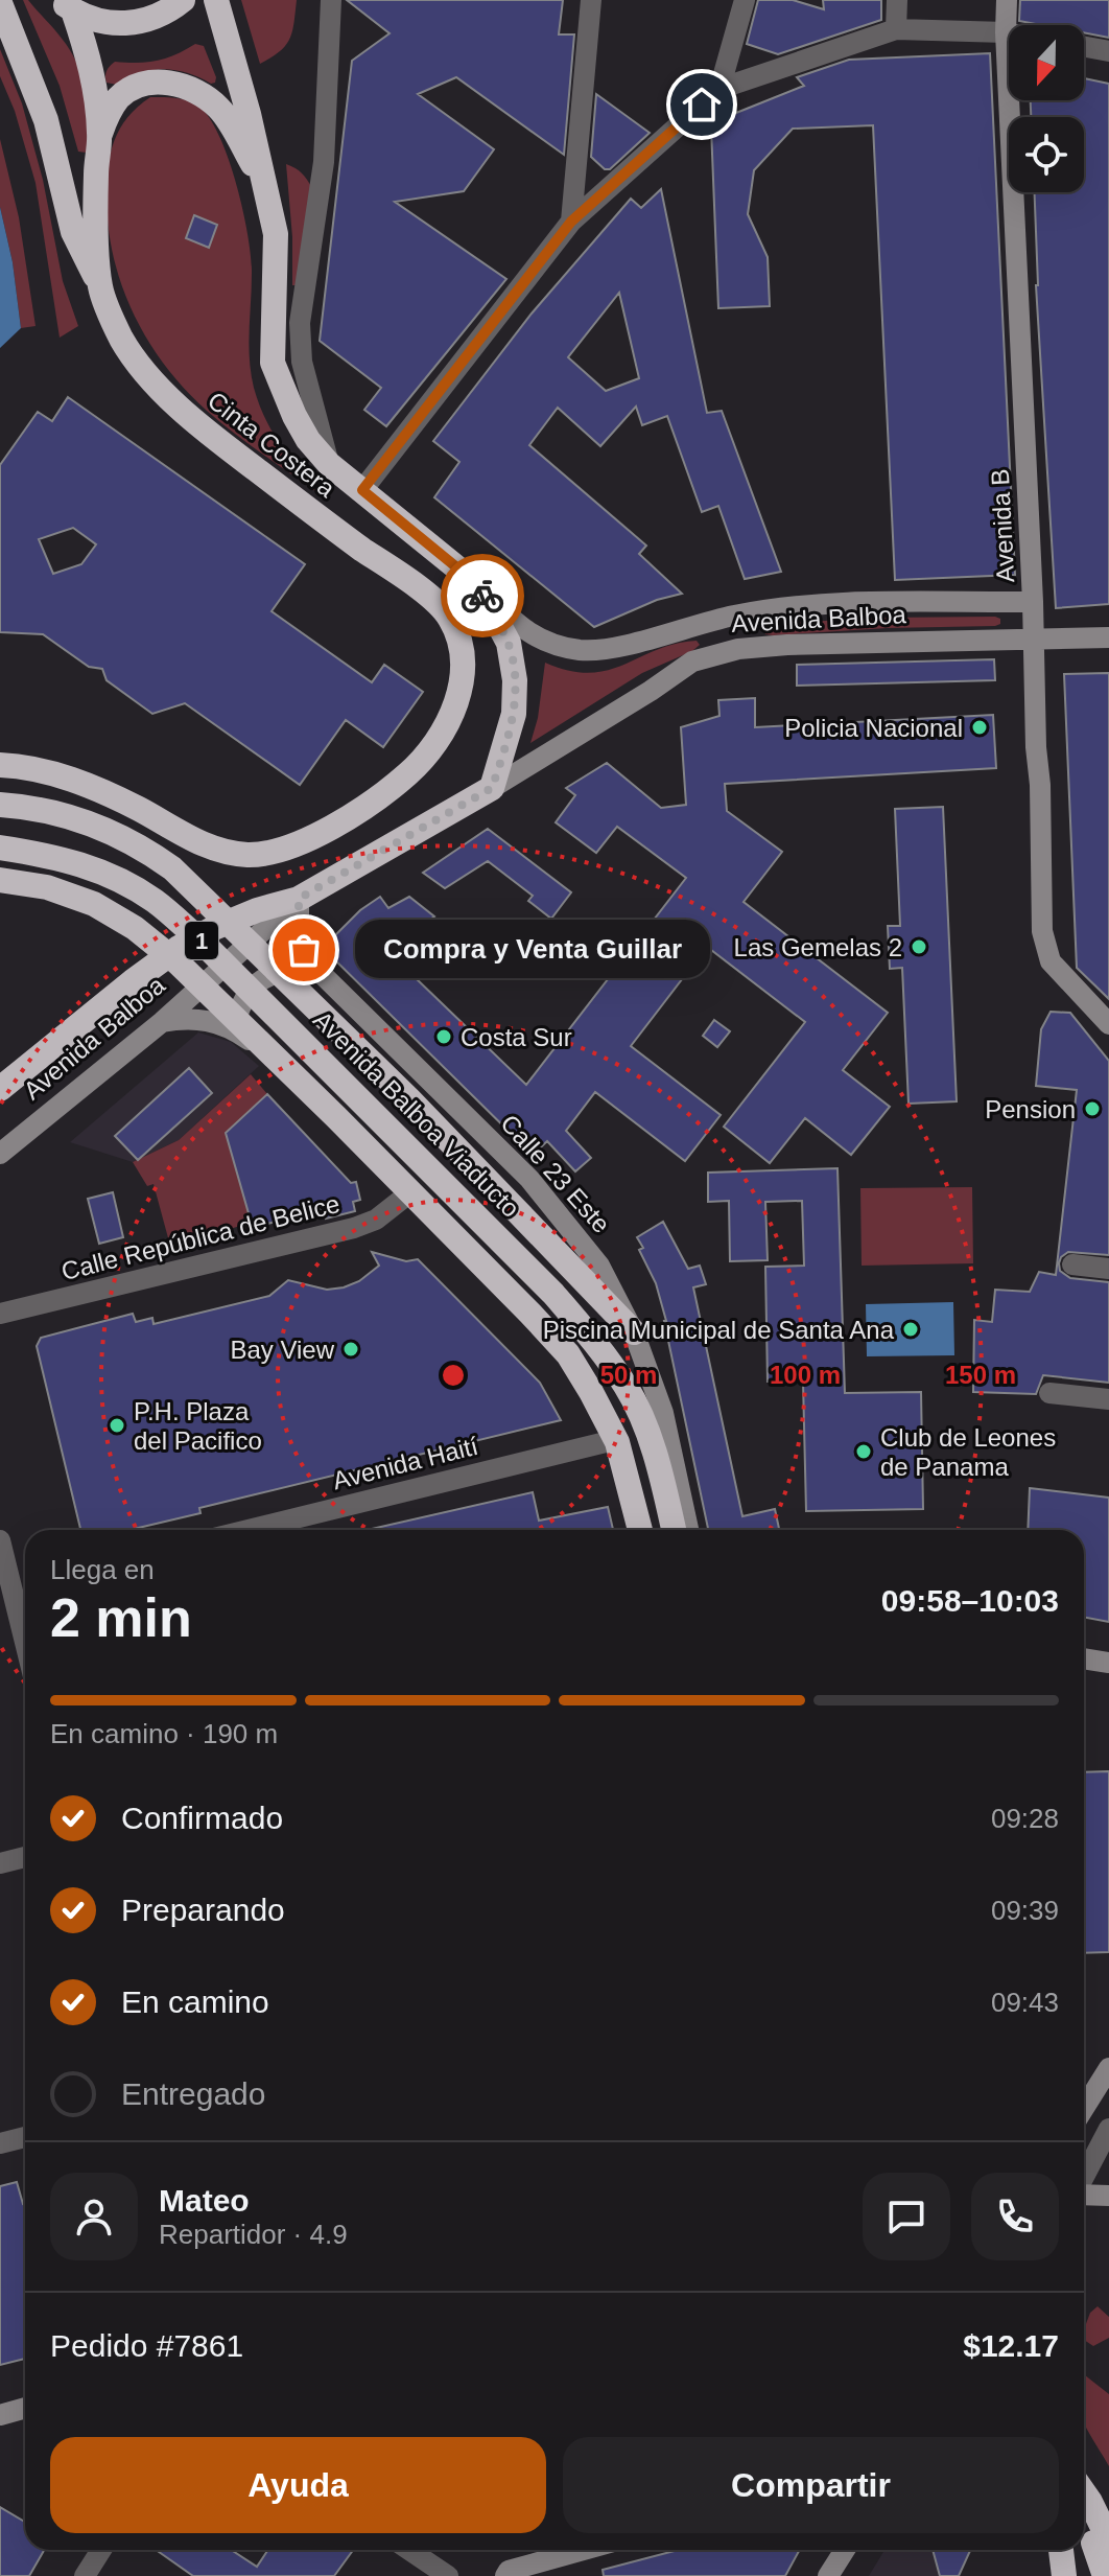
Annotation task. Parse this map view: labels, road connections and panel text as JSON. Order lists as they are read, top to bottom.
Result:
{
  "streets": {
    "highway": [
      "Cinta Costera",
      "Avenida Balboa",
      "1",
      "Avenida Balboa Viaducto"
    ],
    "street": [
      "Avenida B",
      "Calle 23 Este",
      "Calle República de Belice",
      "Avenida Haití"
    ]
  },
  "crossings": [
    ["Cinta Costera", "Avenida Balboa"],
    ["Avenida B", "Avenida Balboa"],
    ["Avenida Balboa", "Calle 23 Este"]
  ],
  "places": [
    "Policia Nacional",
    "Las Gemelas 2",
    "Compra y Venta Guillar",
    "Costa Sur",
    "Pension",
    "Piscina Municipal de Santa Ana",
    "Bay View",
    "P.H. Plaza del Pacifico",
    "Club de Leones de Panama"
  ],
  "north": "bottom",
  "page": {
    "bubble": "Compra y Venta Guillar",
    "heading": ["2 min", "Llega en", "09:58–10:03"],
    "panel": [
      "Mateo",
      "Repartidor · 4.9",
      "Pedido #7861",
      "$12.17"
    ],
    "bar": "En camino · 190 m",
    "list": [
      ["Confirmado", "09:28"],
      ["Preparando", "09:39"],
      ["En camino", "09:43"],
      "Entregado"
    ],
    "buttons": ["Ayuda", "Compartir"]
  },
  "rings": ["50 m", "100 m", "150 m"]
}
